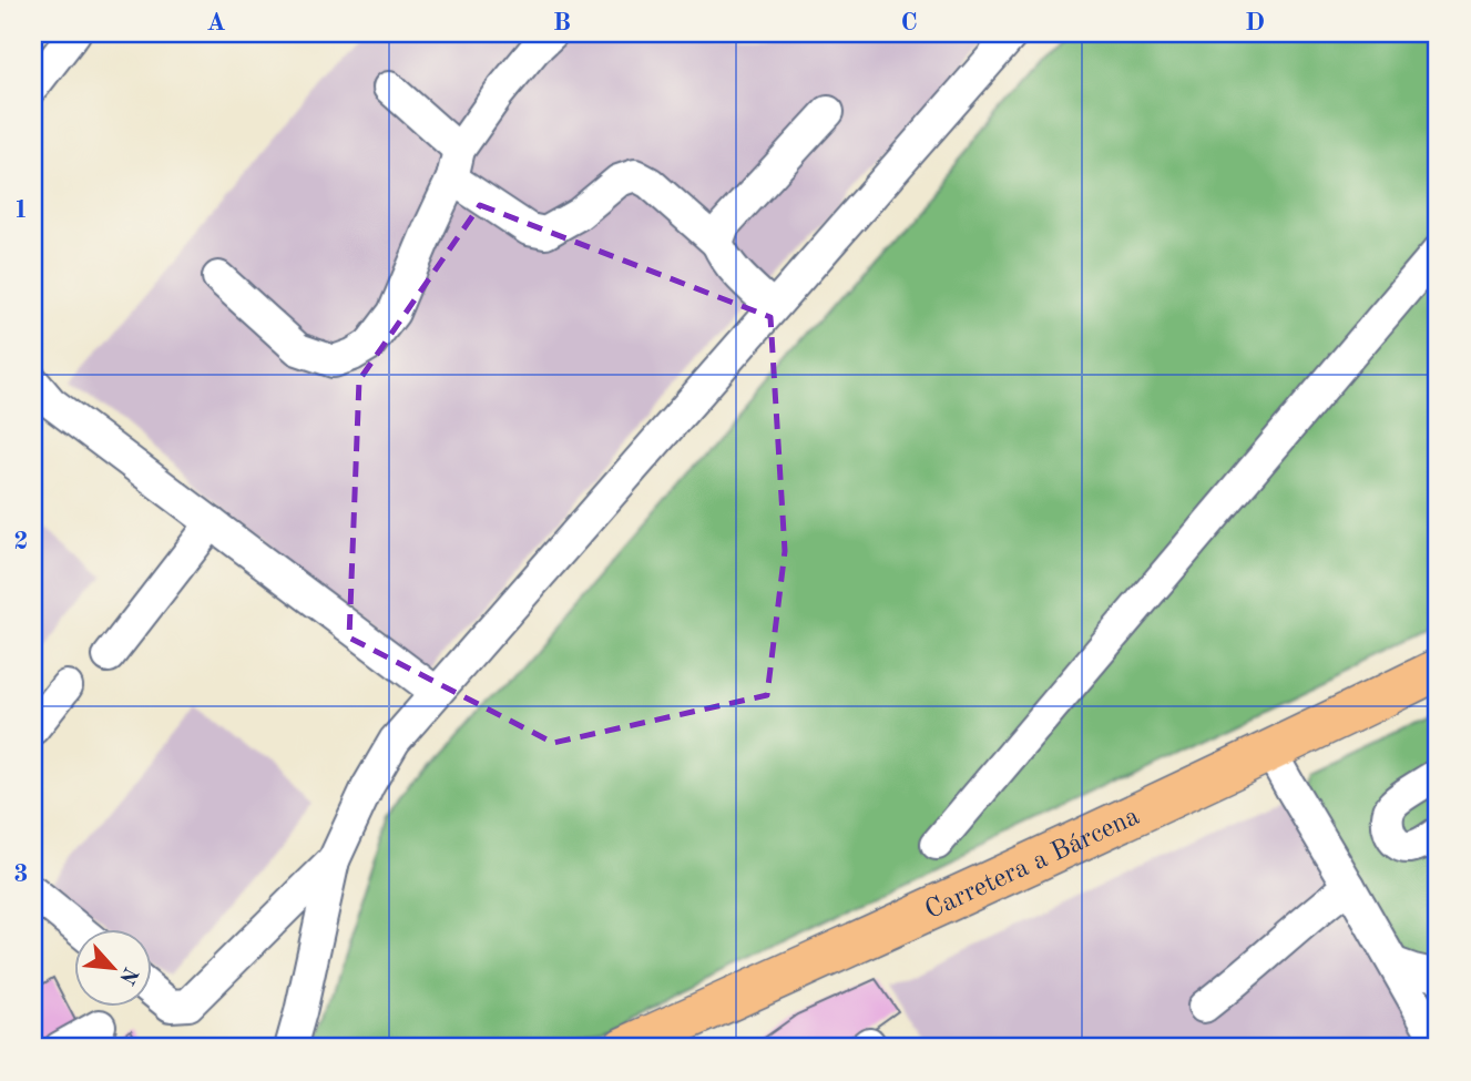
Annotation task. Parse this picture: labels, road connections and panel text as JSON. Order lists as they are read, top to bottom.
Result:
{
  "streets": {
    "main road": ["Carretera a Bárcena"]
  },
  "north": "bottom right",
  "grid": {
    "columns": [
      "A",
      "B",
      "C",
      "D"
    ],
    "rows": ["1", "2", "3"]
  }
}
